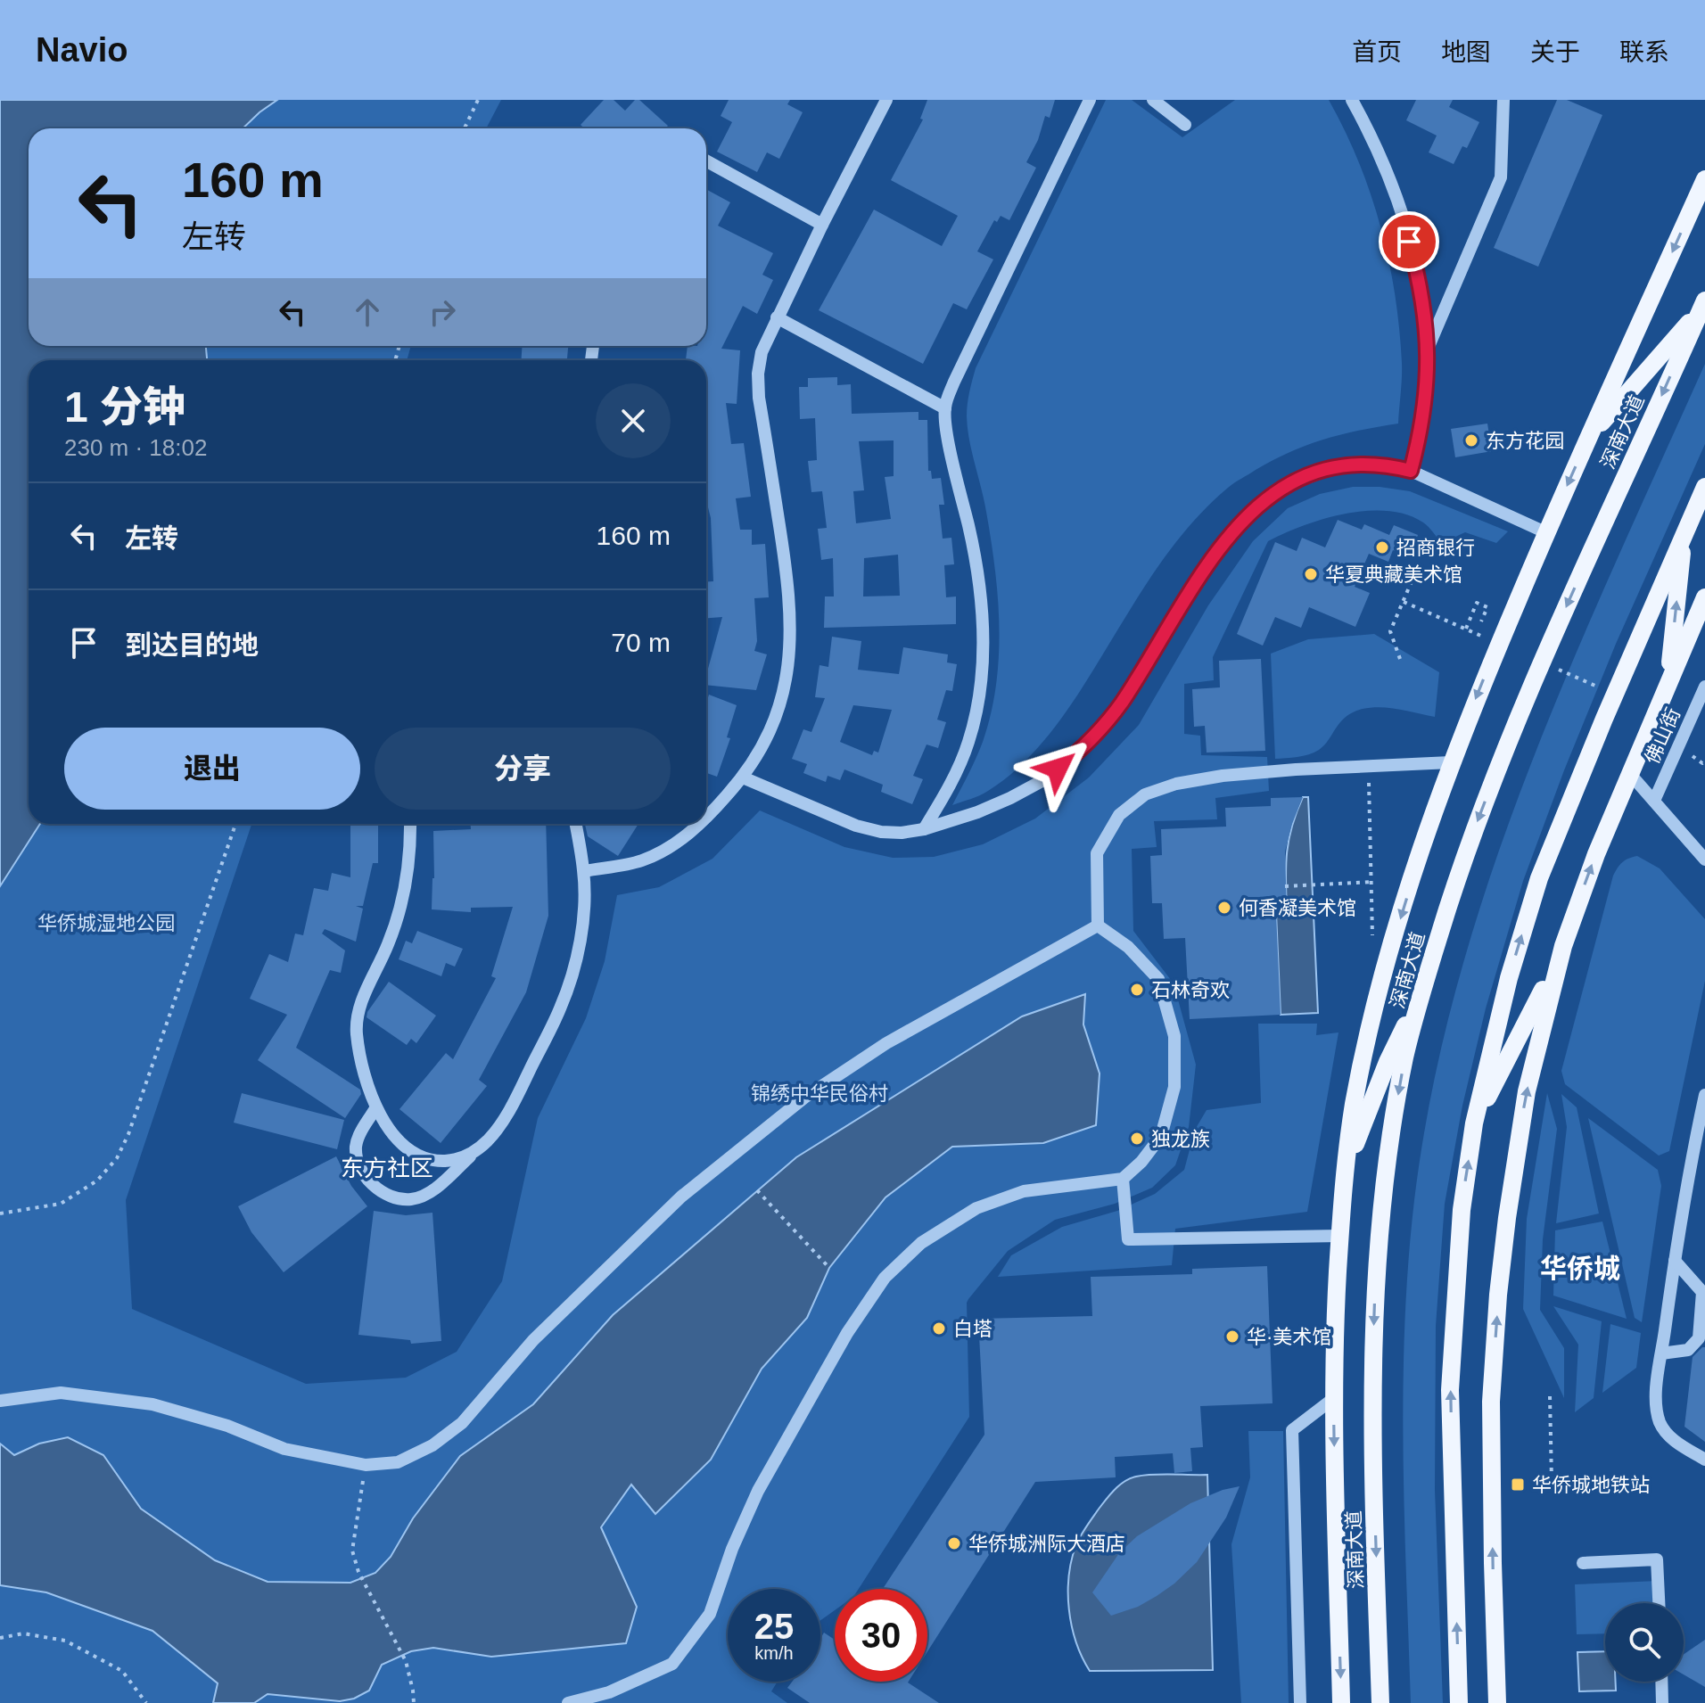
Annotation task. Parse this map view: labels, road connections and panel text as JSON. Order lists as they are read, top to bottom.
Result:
{
  "streets": {
    "main road": ["深南大道"],
    "street": ["佛山街"]
  },
  "districts": ["东方社区", "华侨城"],
  "parks": ["华侨城湿地公园", "锦绣中华民俗村"],
  "places": {
    "other": [
      "东方花园",
      "招商银行",
      "华夏典藏美术馆",
      "何香凝美术馆",
      "石林奇欢",
      "独龙族",
      "白塔",
      "华·美术馆",
      "华侨城洲际大酒店"
    ],
    "transit": ["华侨城地铁站"]
  },
  "page": {
    "header": "Navio",
    "nav": [
      "首页",
      "地图",
      "关于",
      "联系"
    ],
    "turn": ["160 m", "左转"],
    "heading": ["1 分钟", "230 m · 18:02"],
    "list": [
      {
        "name": "左转",
        "value": "160 m"
      },
      {
        "name": "到达目的地",
        "value": "70 m"
      }
    ],
    "buttons": ["退出", "分享"],
    "speed": "25 km/h",
    "limit": "30"
  }
}
